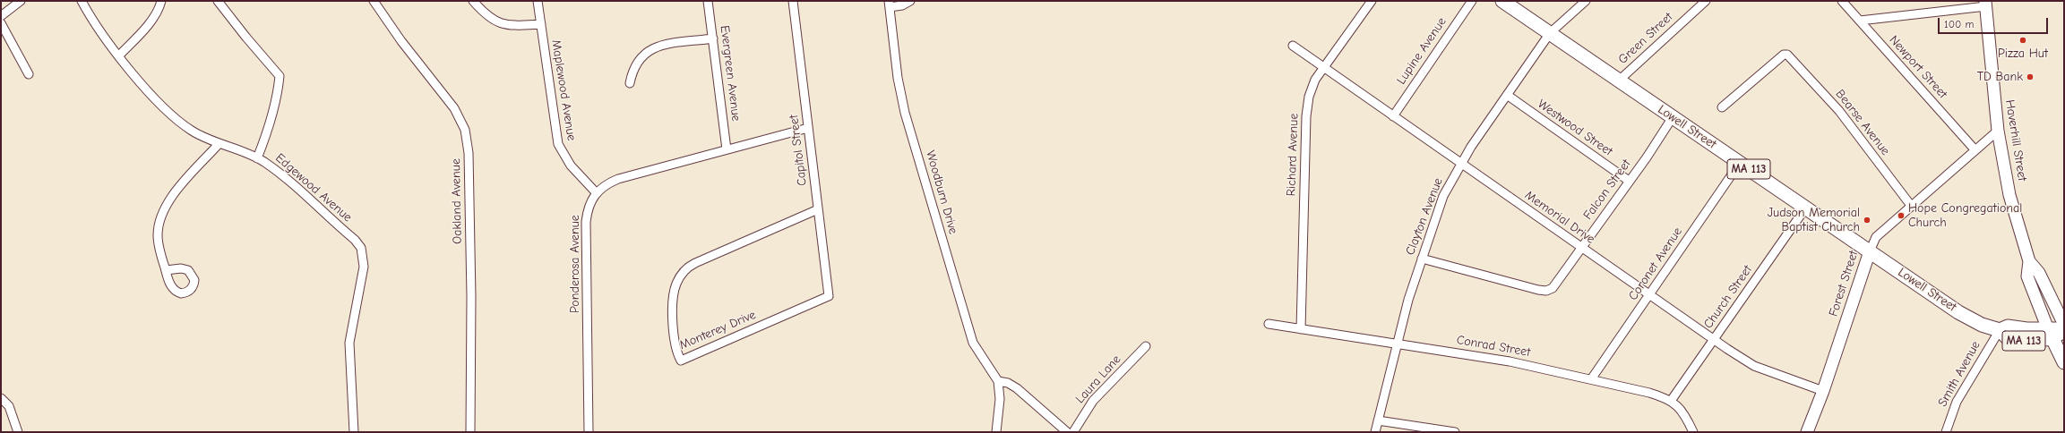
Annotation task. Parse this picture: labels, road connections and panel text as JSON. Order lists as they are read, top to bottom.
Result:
{
  "streets": {
    "main road": [
      "Lowell Street",
      "Haverhill Street",
      "MA 113",
      "Forest Street"
    ],
    "street": [
      "Green Street",
      "Lupine Avenue",
      "Newport Street",
      "Evergreen Avenue",
      "Maplewood Avenue",
      "Bearse Avenue",
      "Westwood Street",
      "Capitol Street",
      "Richard Avenue",
      "Edgewood Avenue",
      "Falcon Street",
      "Woodburn Drive",
      "Oakland Avenue",
      "Clayton Avenue",
      "Memorial Drive",
      "Ponderosa Avenue",
      "Coronet Avenue",
      "Church Street",
      "Monterey Drive",
      "Conrad Street",
      "Smith Avenue",
      "Laura Lane"
    ]
  },
  "crossings": [
    ["Green Street", "Lowell Street"],
    ["Lupine Avenue", "Memorial Drive"],
    ["Newport Street", "Forest Street"],
    ["Maplewood Avenue", "Ponderosa Avenue"],
    ["Bearse Avenue", "Forest Street"],
    ["Lowell Street", "Haverhill Street"],
    ["Lowell Street", "Falcon Street"],
    ["Lowell Street", "Clayton Avenue"],
    ["Lowell Street", "Coronet Avenue"],
    ["Lowell Street", "Forest Street"],
    ["Lowell Street", "Church Street"],
    ["Lowell Street", "Smith Avenue"],
    ["Westwood Street", "Falcon Street"],
    ["Westwood Street", "Clayton Avenue"],
    ["Haverhill Street", "Forest Street"],
    ["Capitol Street", "Monterey Drive"],
    ["Richard Avenue", "Memorial Drive"],
    ["Richard Avenue", "Conrad Street"],
    ["Falcon Street", "Clayton Avenue"],
    ["Falcon Street", "Memorial Drive"],
    ["Clayton Avenue", "Memorial Drive"],
    ["Clayton Avenue", "Conrad Street"],
    ["Memorial Drive", "Coronet Avenue"],
    ["Memorial Drive", "Forest Street"],
    ["Memorial Drive", "Church Street"],
    ["Coronet Avenue", "Conrad Street"],
    ["Church Street", "Conrad Street"]
  ],
  "places": [
    "Pizza Hut",
    "TD Bank",
    "Hope Congregational Church",
    "Judson Memorial Baptist Church"
  ],
  "scale_bar": "100 m"
}
